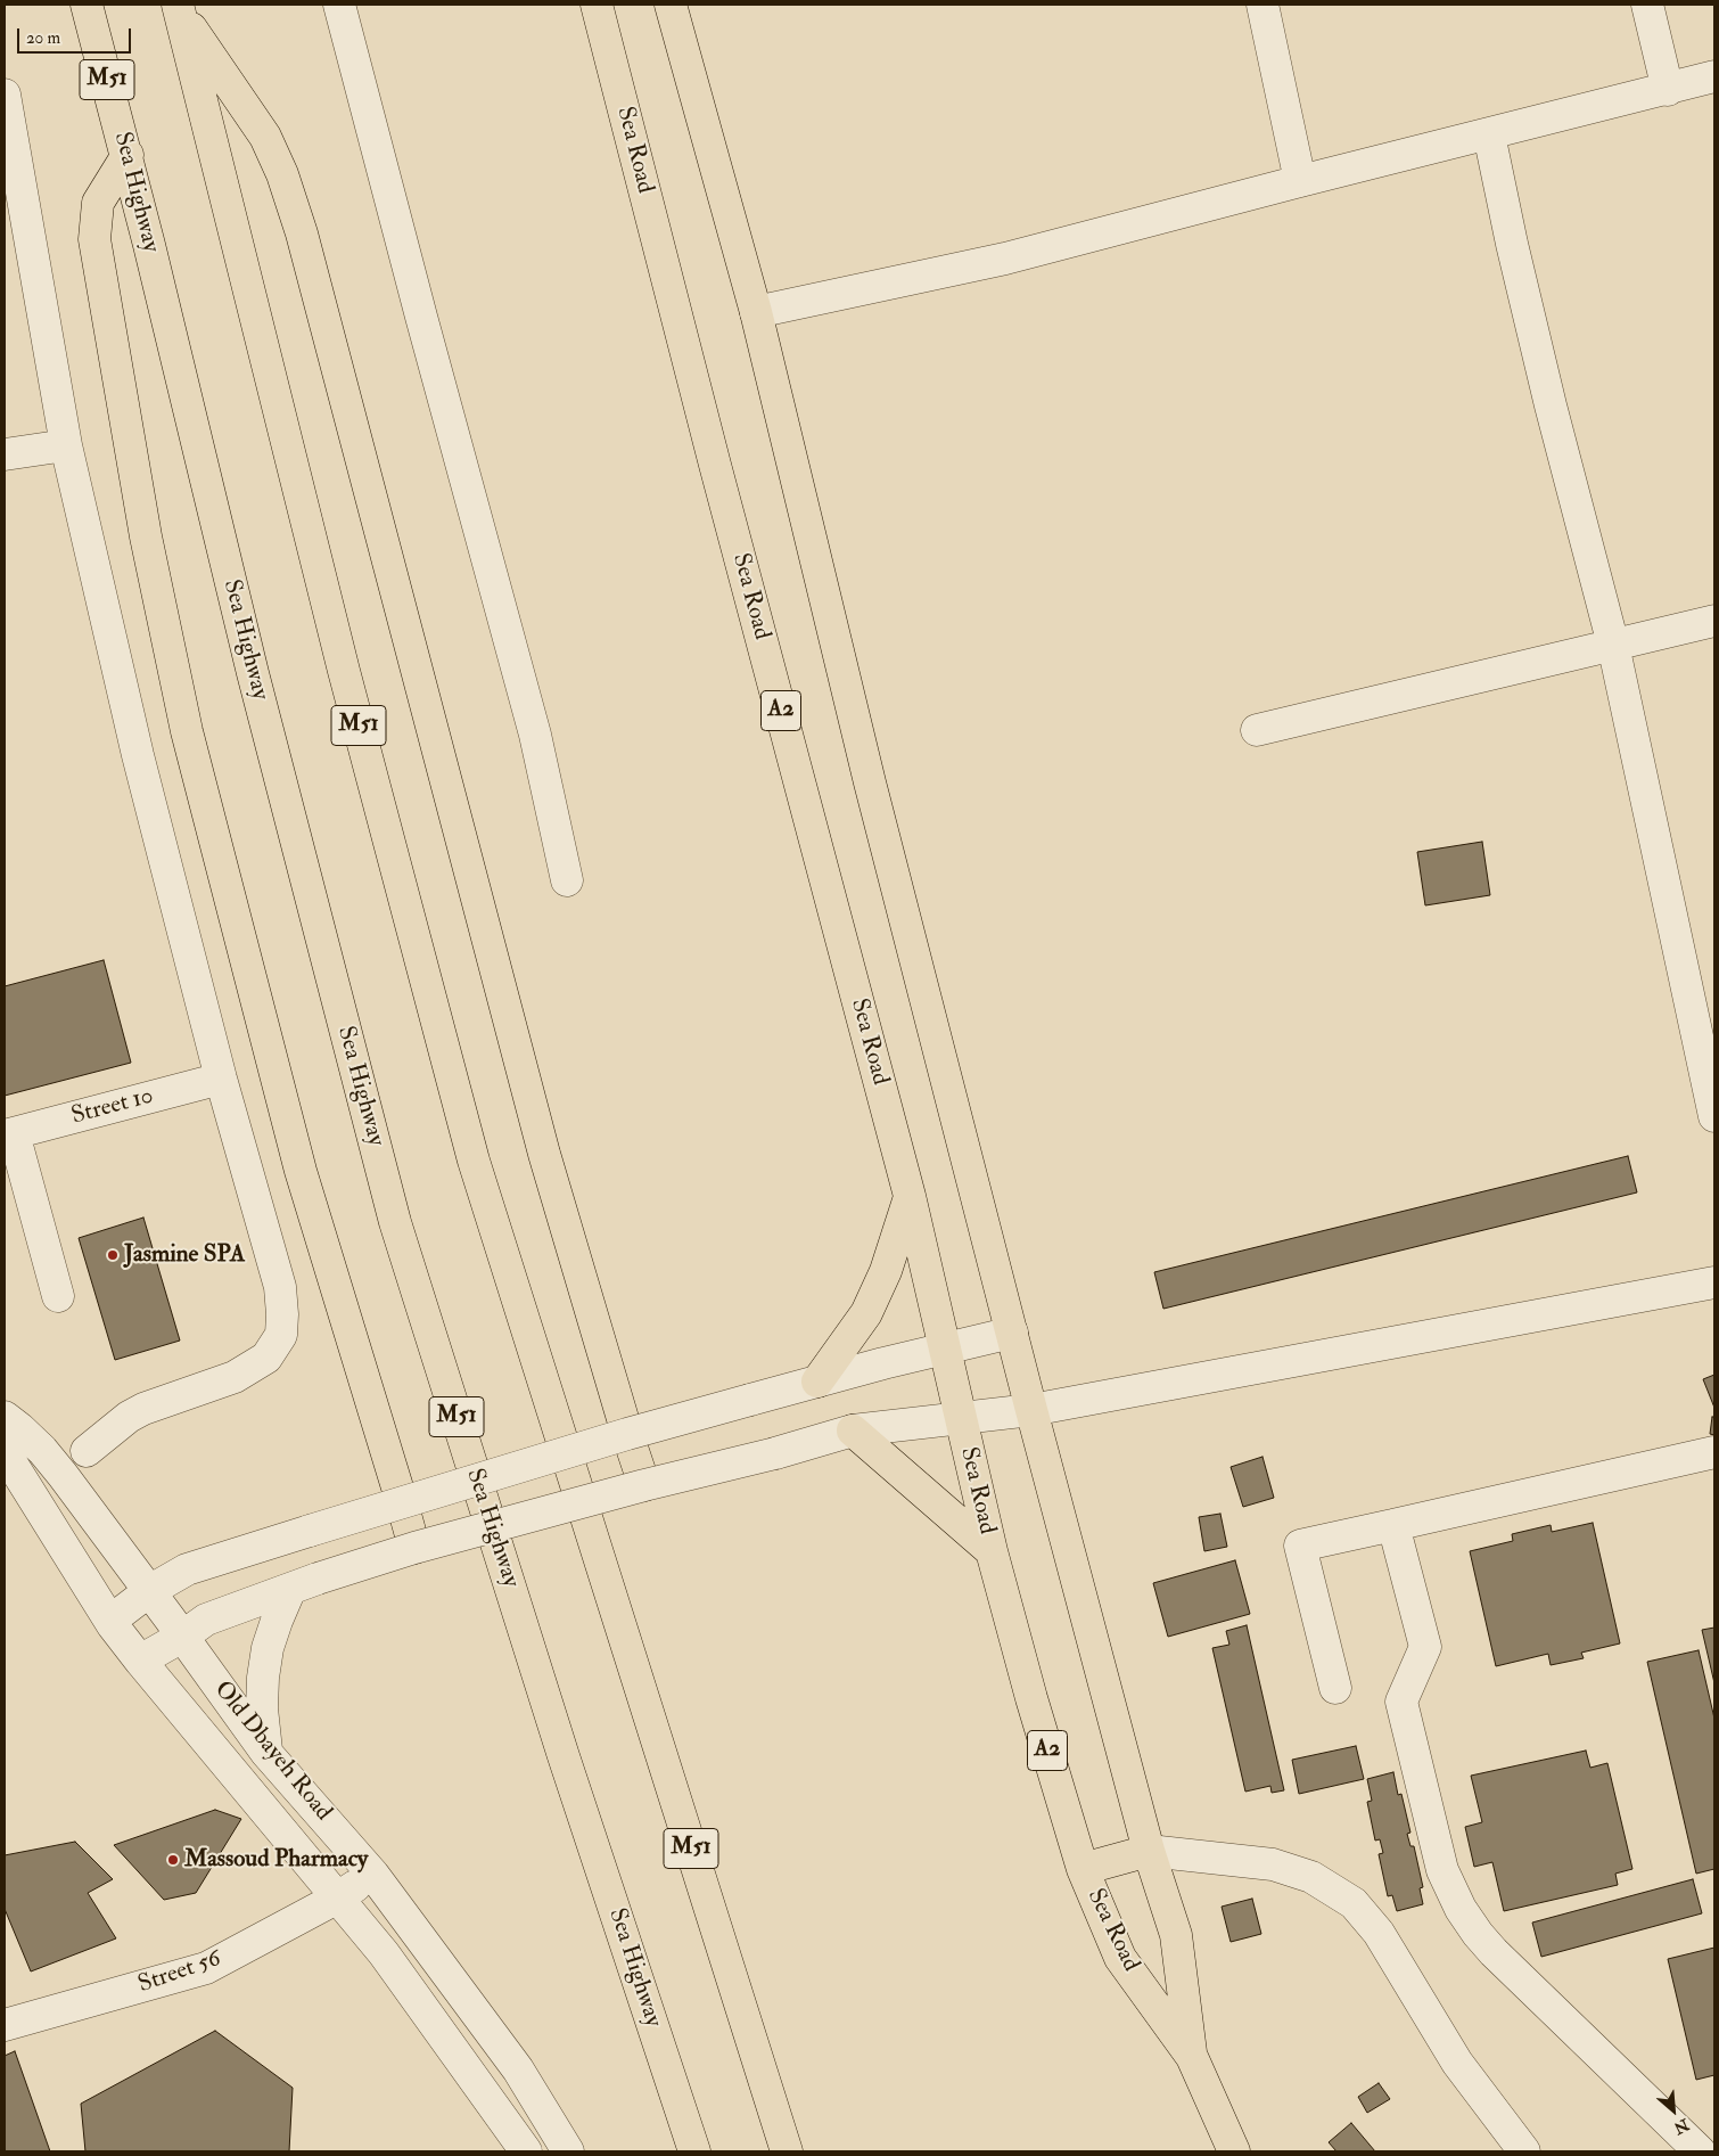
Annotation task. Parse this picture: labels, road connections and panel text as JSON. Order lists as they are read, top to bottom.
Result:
{
  "streets": {
    "highway": [
      "M51",
      "Sea Road",
      "Sea Highway",
      "A2"
    ],
    "street": ["Street 10", "Old Dbayeh Road", "Street 56"]
  },
  "crossings": [
    ["Old Dbayeh Road", "Street 56"]
  ],
  "places": ["Jasmine SPA", "Massoud Pharmacy"],
  "scale_bar": "20 m",
  "north": "bottom right"
}
